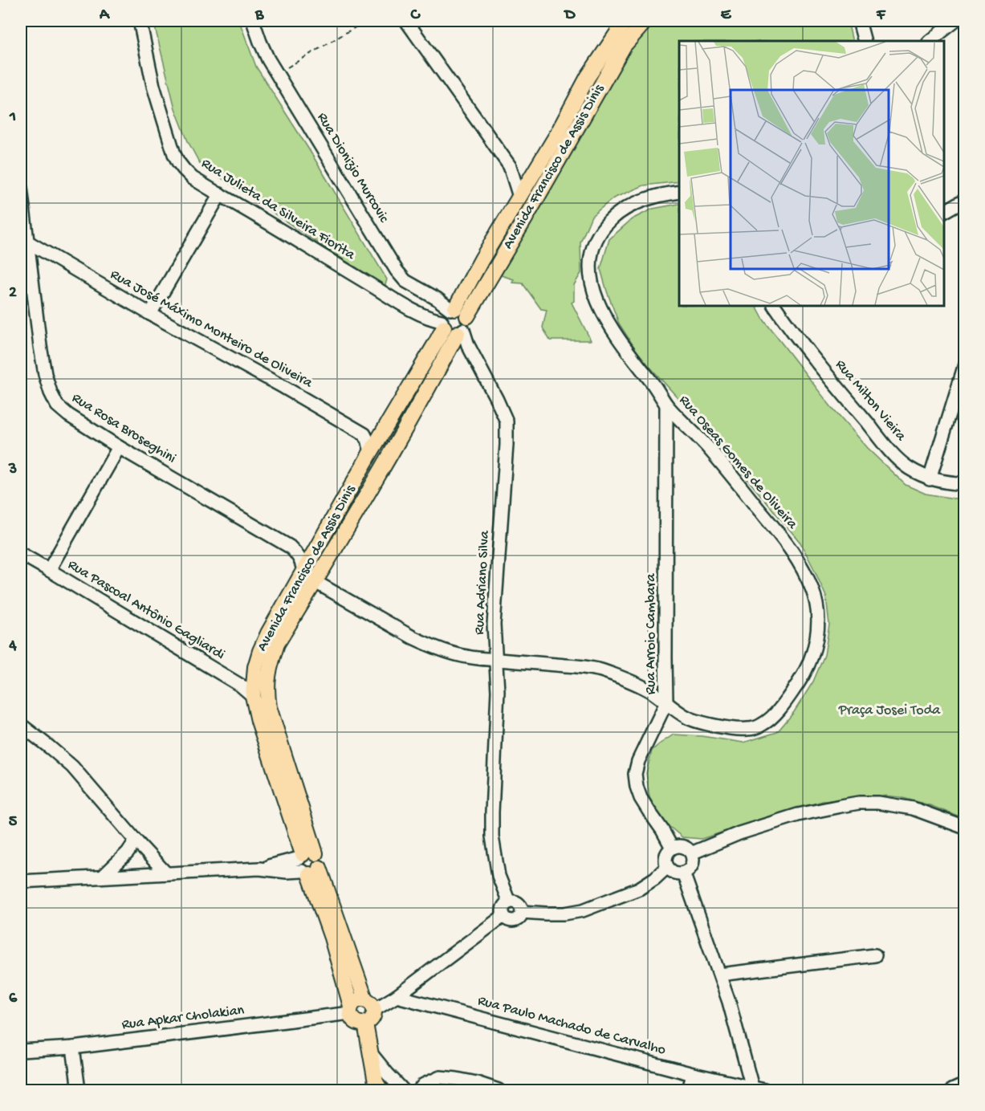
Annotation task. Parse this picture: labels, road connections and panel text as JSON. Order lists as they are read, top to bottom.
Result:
{
  "streets": {
    "main road": ["Avenida Francisco de Assis Dinis"],
    "street": [
      "Rua Dionizio Murcovic",
      "Rua Julieta da Silveira Fiorita",
      "Rua José Máximo Monteiro de Oliveira",
      "Rua Milton Vieira",
      "Rua Rosa Broseghini",
      "Rua Oseas Gomes de Oliveira",
      "Rua Adriano Silva",
      "Rua Pascoal Antônio Gagliardi",
      "Rua Arroio Cambara",
      "Rua Apkar Cholakian",
      "Rua Paulo Machado de Carvalho"
    ]
  },
  "crossings": [
    ["Avenida Francisco de Assis Dinis", "Rua Dionizio Murcovic"],
    ["Avenida Francisco de Assis Dinis", "Rua Julieta da Silveira Fiorita"],
    ["Avenida Francisco de Assis Dinis", "Rua José Máximo Monteiro de Oliveira"],
    ["Avenida Francisco de Assis Dinis", "Rua Rosa Broseghini"],
    ["Avenida Francisco de Assis Dinis", "Rua Oseas Gomes de Oliveira"],
    ["Avenida Francisco de Assis Dinis", "Rua Adriano Silva"],
    ["Avenida Francisco de Assis Dinis", "Rua Pascoal Antônio Gagliardi"],
    ["Avenida Francisco de Assis Dinis", "Rua Apkar Cholakian"],
    ["Rua Dionizio Murcovic", "Rua Julieta da Silveira Fiorita"],
    ["Rua Dionizio Murcovic", "Rua Adriano Silva"],
    ["Rua Julieta da Silveira Fiorita", "Rua Adriano Silva"],
    ["Rua José Máximo Monteiro de Oliveira", "Rua Rosa Broseghini"],
    ["Rua Oseas Gomes de Oliveira", "Rua Adriano Silva"],
    ["Rua Oseas Gomes de Oliveira", "Rua Arroio Cambara"]
  ],
  "parks": ["Praça Josei Toda"],
  "grid": {
    "columns": [
      "A",
      "B",
      "C",
      "D",
      "E",
      "F"
    ],
    "rows": [
      "1",
      "2",
      "3",
      "4",
      "5",
      "6"
    ]
  }
}
